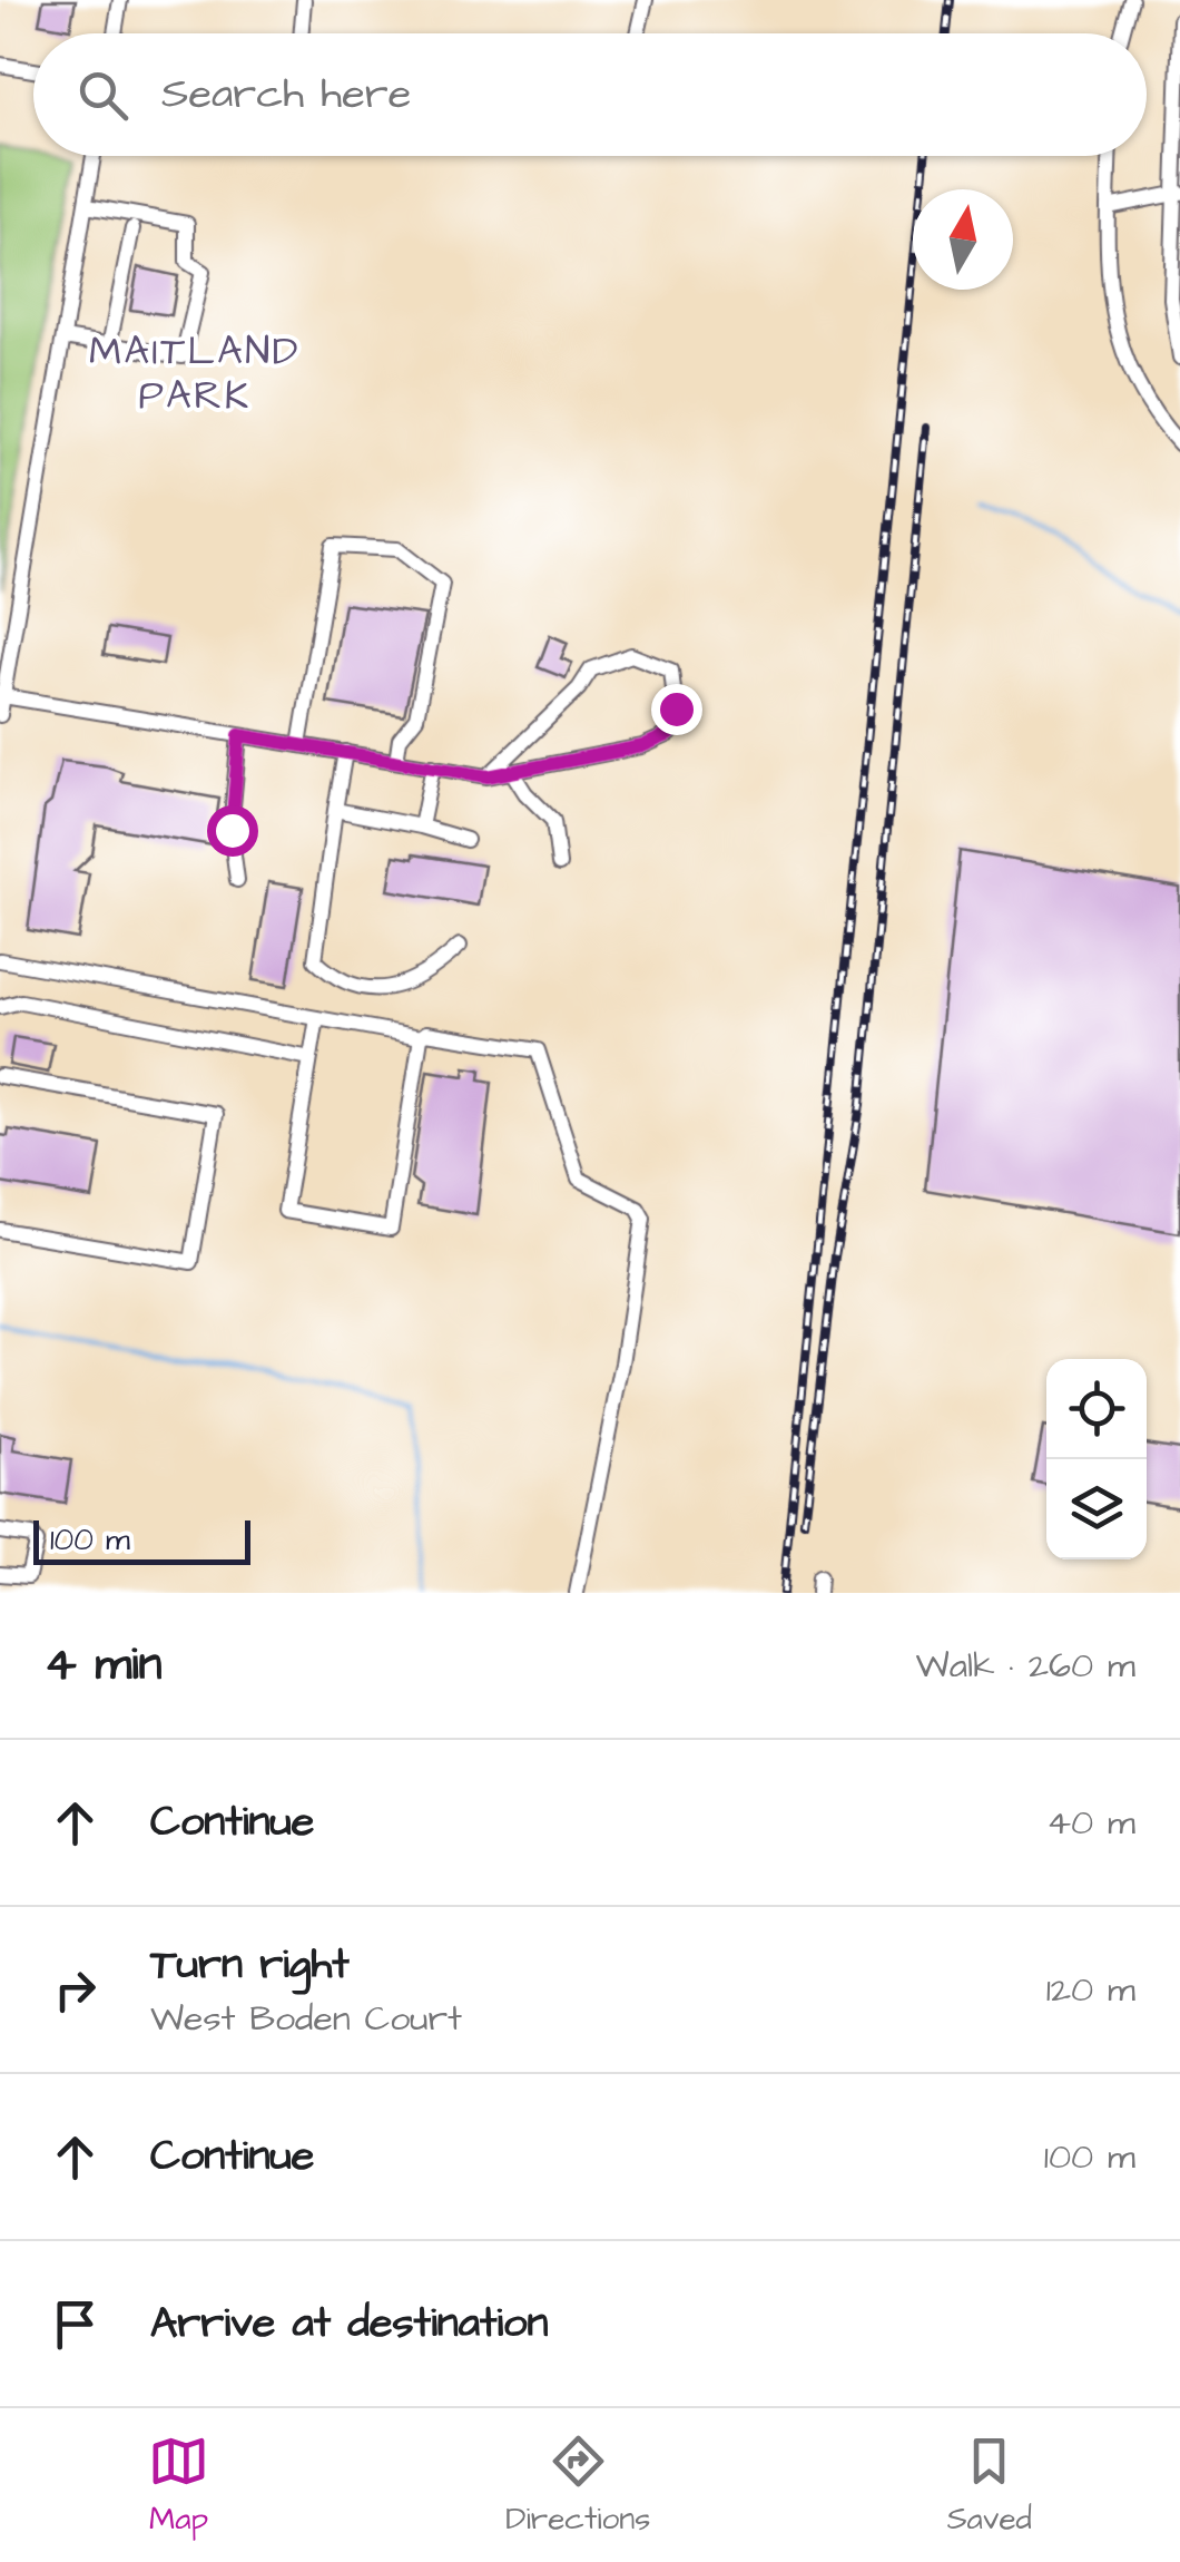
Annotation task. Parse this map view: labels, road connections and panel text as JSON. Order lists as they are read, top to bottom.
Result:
{
  "districts": ["MAITLAND PARK"],
  "scale_bar": "100 m",
  "north": "top",
  "page": {
    "search": "Search here",
    "scale": "100 m",
    "heading": ["4 min", "Walk · 260 m"],
    "list": [
      ["Continue", "40 m"],
      ["Turn right", "West Boden Court", "120 m"],
      ["Continue", "100 m"],
      "Arrive at destination"
    ],
    "nav": ["Map", "Directions", "Saved"]
  }
}
